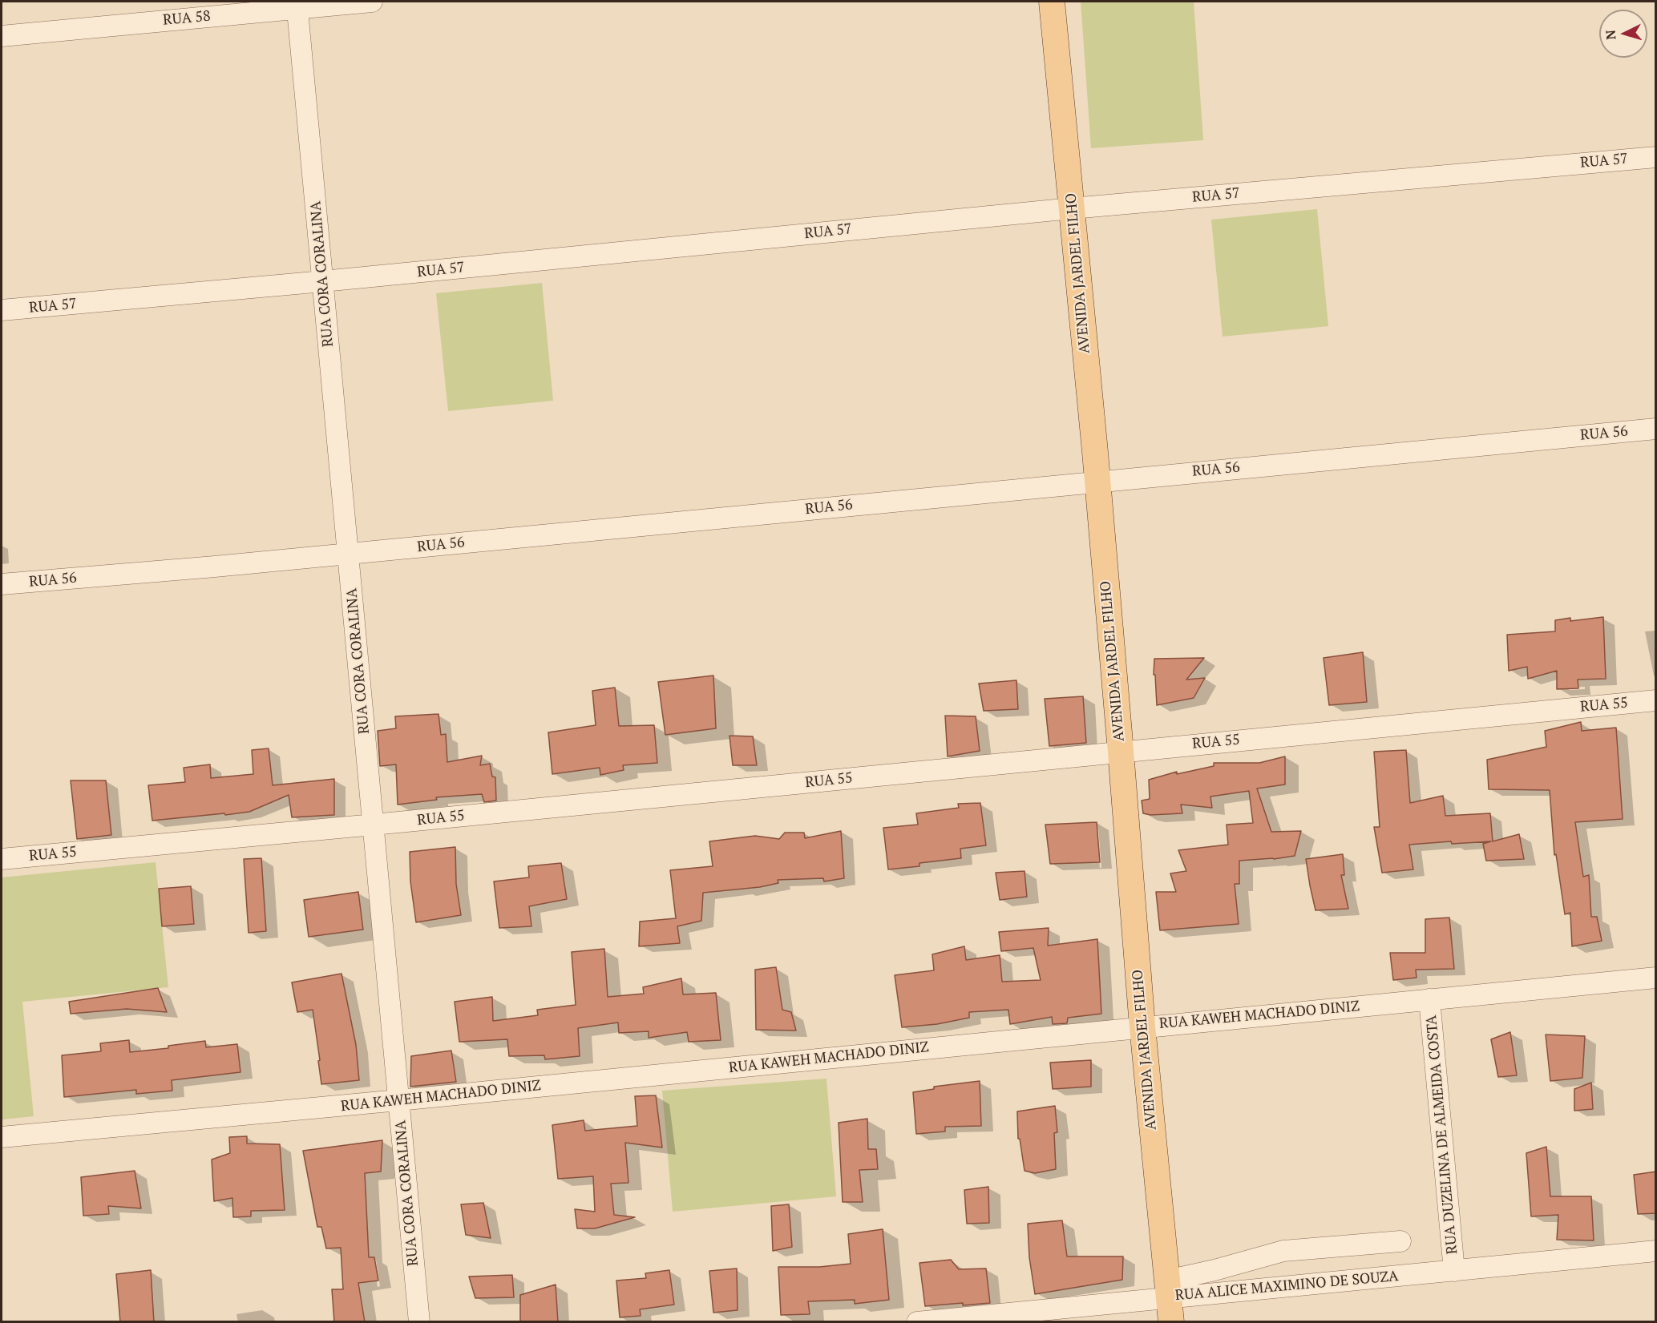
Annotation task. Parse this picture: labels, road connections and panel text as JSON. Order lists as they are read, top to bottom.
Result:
{
  "streets": {
    "main road": ["AVENIDA JARDEL FILHO"],
    "street": [
      "RUA 58",
      "RUA 57",
      "RUA CORA CORALINA",
      "RUA 56",
      "RUA 55",
      "RUA KAWEH MACHADO DINIZ",
      "RUA DUZELINA DE ALMEIDA COSTA",
      "RUA ALICE MAXIMINO DE SOUZA"
    ]
  },
  "crossings": [
    ["RUA 58", "RUA CORA CORALINA"],
    ["RUA 57", "AVENIDA JARDEL FILHO"],
    ["RUA 57", "RUA CORA CORALINA"],
    ["AVENIDA JARDEL FILHO", "RUA 56"],
    ["AVENIDA JARDEL FILHO", "RUA 55"],
    ["AVENIDA JARDEL FILHO", "RUA KAWEH MACHADO DINIZ"],
    ["AVENIDA JARDEL FILHO", "RUA ALICE MAXIMINO DE SOUZA"],
    ["RUA CORA CORALINA", "RUA 56"],
    ["RUA CORA CORALINA", "RUA 55"],
    ["RUA CORA CORALINA", "RUA KAWEH MACHADO DINIZ"],
    ["RUA KAWEH MACHADO DINIZ", "RUA DUZELINA DE ALMEIDA COSTA"],
    ["RUA DUZELINA DE ALMEIDA COSTA", "RUA ALICE MAXIMINO DE SOUZA"]
  ],
  "north": "left"
}
